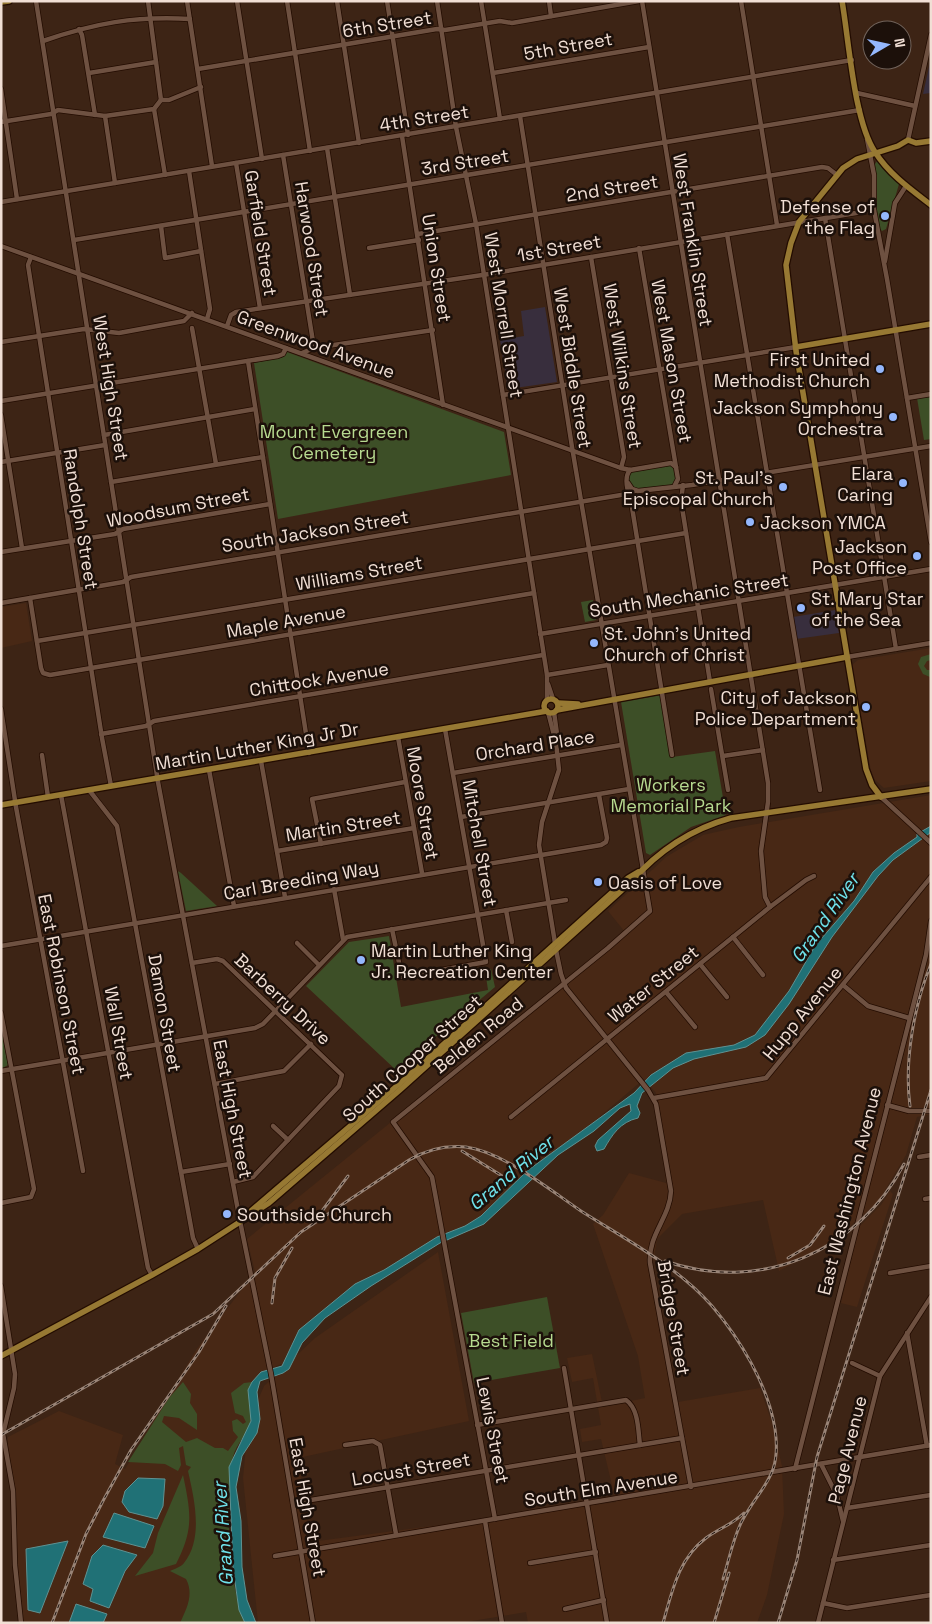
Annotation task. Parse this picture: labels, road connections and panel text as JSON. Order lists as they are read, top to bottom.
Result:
{
  "streets": {
    "main road": ["Martin Luther King Jr Dr", "South Cooper Street"],
    "street": [
      "6th Street",
      "5th Street",
      "4th Street",
      "3rd Street",
      "2nd Street",
      "Garfield Street",
      "West Franklin Street",
      "1st Street",
      "Harwood Street",
      "Union Street",
      "West Morrell Street",
      "Greenwood Avenue",
      "West Mason Street",
      "West Wilkins Street",
      "West Biddle Street",
      "West High Street",
      "Woodsum Street",
      "Randolph Street",
      "South Jackson Street",
      "Williams Street",
      "South Mechanic Street",
      "Maple Avenue",
      "Chittock Avenue",
      "Orchard Place",
      "Moore Street",
      "Martin Street",
      "Mitchell Street",
      "Carl Breeding Way",
      "East Robinson Street",
      "Water Street",
      "Barberry Drive",
      "Damon Street",
      "Hupp Avenue",
      "Wall Street",
      "Belden Road",
      "East High Street",
      "East Washington Avenue",
      "Bridge Street",
      "Lewis Street",
      "Page Avenue",
      "Locust Street",
      "South Elm Avenue"
    ]
  },
  "crossings": [
    ["6th Street", "West Franklin Street"],
    ["6th Street", "West Morrell Street"],
    ["5th Street", "West Franklin Street"],
    ["4th Street", "Garfield Street"],
    ["4th Street", "West Franklin Street"],
    ["4th Street", "Harwood Street"],
    ["4th Street", "Union Street"],
    ["4th Street", "West Morrell Street"],
    ["4th Street", "West Biddle Street"],
    ["4th Street", "West High Street"],
    ["3rd Street", "Garfield Street"],
    ["3rd Street", "West Franklin Street"],
    ["3rd Street", "Harwood Street"],
    ["3rd Street", "Union Street"],
    ["3rd Street", "West Morrell Street"],
    ["3rd Street", "West Biddle Street"],
    ["3rd Street", "West High Street"],
    ["2nd Street", "West Franklin Street"],
    ["2nd Street", "Union Street"],
    ["2nd Street", "West Morrell Street"],
    ["2nd Street", "West Biddle Street"],
    ["Garfield Street", "1st Street"],
    ["West Franklin Street", "1st Street"],
    ["West Franklin Street", "South Jackson Street"],
    ["West Franklin Street", "South Mechanic Street"],
    ["West Franklin Street", "Martin Luther King Jr Dr"],
    ["West Franklin Street", "Water Street"],
    ["West Franklin Street", "South Cooper Street"],
    ["1st Street", "Harwood Street"],
    ["1st Street", "Union Street"],
    ["1st Street", "West Morrell Street"],
    ["1st Street", "Greenwood Avenue"],
    ["1st Street", "West Mason Street"],
    ["1st Street", "West Wilkins Street"],
    ["1st Street", "West Biddle Street"],
    ["Union Street", "Greenwood Avenue"],
    ["West Morrell Street", "Greenwood Avenue"],
    ["West Morrell Street", "South Jackson Street"],
    ["West Morrell Street", "Williams Street"],
    ["West Morrell Street", "South Mechanic Street"],
    ["West Morrell Street", "Maple Avenue"],
    ["West Morrell Street", "Chittock Avenue"],
    ["West Morrell Street", "Martin Luther King Jr Dr"],
    ["Greenwood Avenue", "West Wilkins Street"],
    ["Greenwood Avenue", "West Biddle Street"],
    ["Greenwood Avenue", "West High Street"],
    ["Greenwood Avenue", "Randolph Street"],
    ["West Mason Street", "South Jackson Street"],
    ["West Wilkins Street", "South Jackson Street"],
    ["West Wilkins Street", "Williams Street"],
    ["West Wilkins Street", "South Mechanic Street"],
    ["West Wilkins Street", "Martin Luther King Jr Dr"],
    ["West Biddle Street", "South Jackson Street"],
    ["West Biddle Street", "Williams Street"],
    ["West Biddle Street", "South Mechanic Street"],
    ["West Biddle Street", "Orchard Place"],
    ["West Biddle Street", "Martin Luther King Jr Dr"],
    ["West Biddle Street", "Belden Road"],
    ["West Biddle Street", "South Cooper Street"],
    ["West High Street", "Woodsum Street"],
    ["West High Street", "South Jackson Street"],
    ["West High Street", "Williams Street"],
    ["West High Street", "Maple Avenue"],
    ["West High Street", "Chittock Avenue"],
    ["West High Street", "Martin Luther King Jr Dr"],
    ["West High Street", "East High Street"],
    ["Woodsum Street", "Randolph Street"],
    ["Randolph Street", "South Jackson Street"],
    ["Randolph Street", "Williams Street"],
    ["Randolph Street", "Maple Avenue"],
    ["Randolph Street", "Chittock Avenue"],
    ["Randolph Street", "Martin Luther King Jr Dr"],
    ["Williams Street", "Maple Avenue"],
    ["Orchard Place", "Mitchell Street"],
    ["Orchard Place", "Bridge Street"],
    ["Martin Luther King Jr Dr", "Moore Street"],
    ["Martin Luther King Jr Dr", "Mitchell Street"],
    ["Martin Luther King Jr Dr", "East Robinson Street"],
    ["Martin Luther King Jr Dr", "Damon Street"],
    ["Martin Luther King Jr Dr", "Wall Street"],
    ["Martin Luther King Jr Dr", "East High Street"],
    ["Martin Luther King Jr Dr", "Bridge Street"],
    ["Moore Street", "Martin Street"],
    ["Moore Street", "Carl Breeding Way"],
    ["Mitchell Street", "Carl Breeding Way"],
    ["Carl Breeding Way", "East Robinson Street"],
    ["Carl Breeding Way", "Damon Street"],
    ["Carl Breeding Way", "Wall Street"],
    ["Carl Breeding Way", "East High Street"],
    ["Carl Breeding Way", "Bridge Street"],
    ["Water Street", "Bridge Street"],
    ["Barberry Drive", "East High Street"],
    ["Damon Street", "South Cooper Street"],
    ["Hupp Avenue", "Bridge Street"],
    ["Wall Street", "South Cooper Street"],
    ["Belden Road", "Bridge Street"],
    ["Belden Road", "Lewis Street"],
    ["South Cooper Street", "East High Street"],
    ["South Cooper Street", "Bridge Street"],
    ["East High Street", "Locust Street"],
    ["East High Street", "South Elm Avenue"],
    ["East Washington Avenue", "South Elm Avenue"],
    ["Bridge Street", "Locust Street"],
    ["Bridge Street", "South Elm Avenue"],
    ["Lewis Street", "Locust Street"],
    ["Lewis Street", "South Elm Avenue"],
    ["Page Avenue", "South Elm Avenue"]
  ],
  "water": ["Grand River"],
  "parks": ["Mount Evergreen Cemetery", "Workers Memorial Park", "Best Field"],
  "places": [
    "Defense of the Flag",
    "First United Methodist Church",
    "Jackson Symphony Orchestra",
    "Elara Caring",
    "St. Paul's Episcopal Church",
    "Jackson YMCA",
    "Jackson Post Office",
    "St. Mary Star of the Sea",
    "St. John's United Church of Christ",
    "City of Jackson Police Department",
    "Oasis of Love",
    "Martin Luther King Jr. Recreation Center",
    "Southside Church"
  ],
  "north": "right"
}
